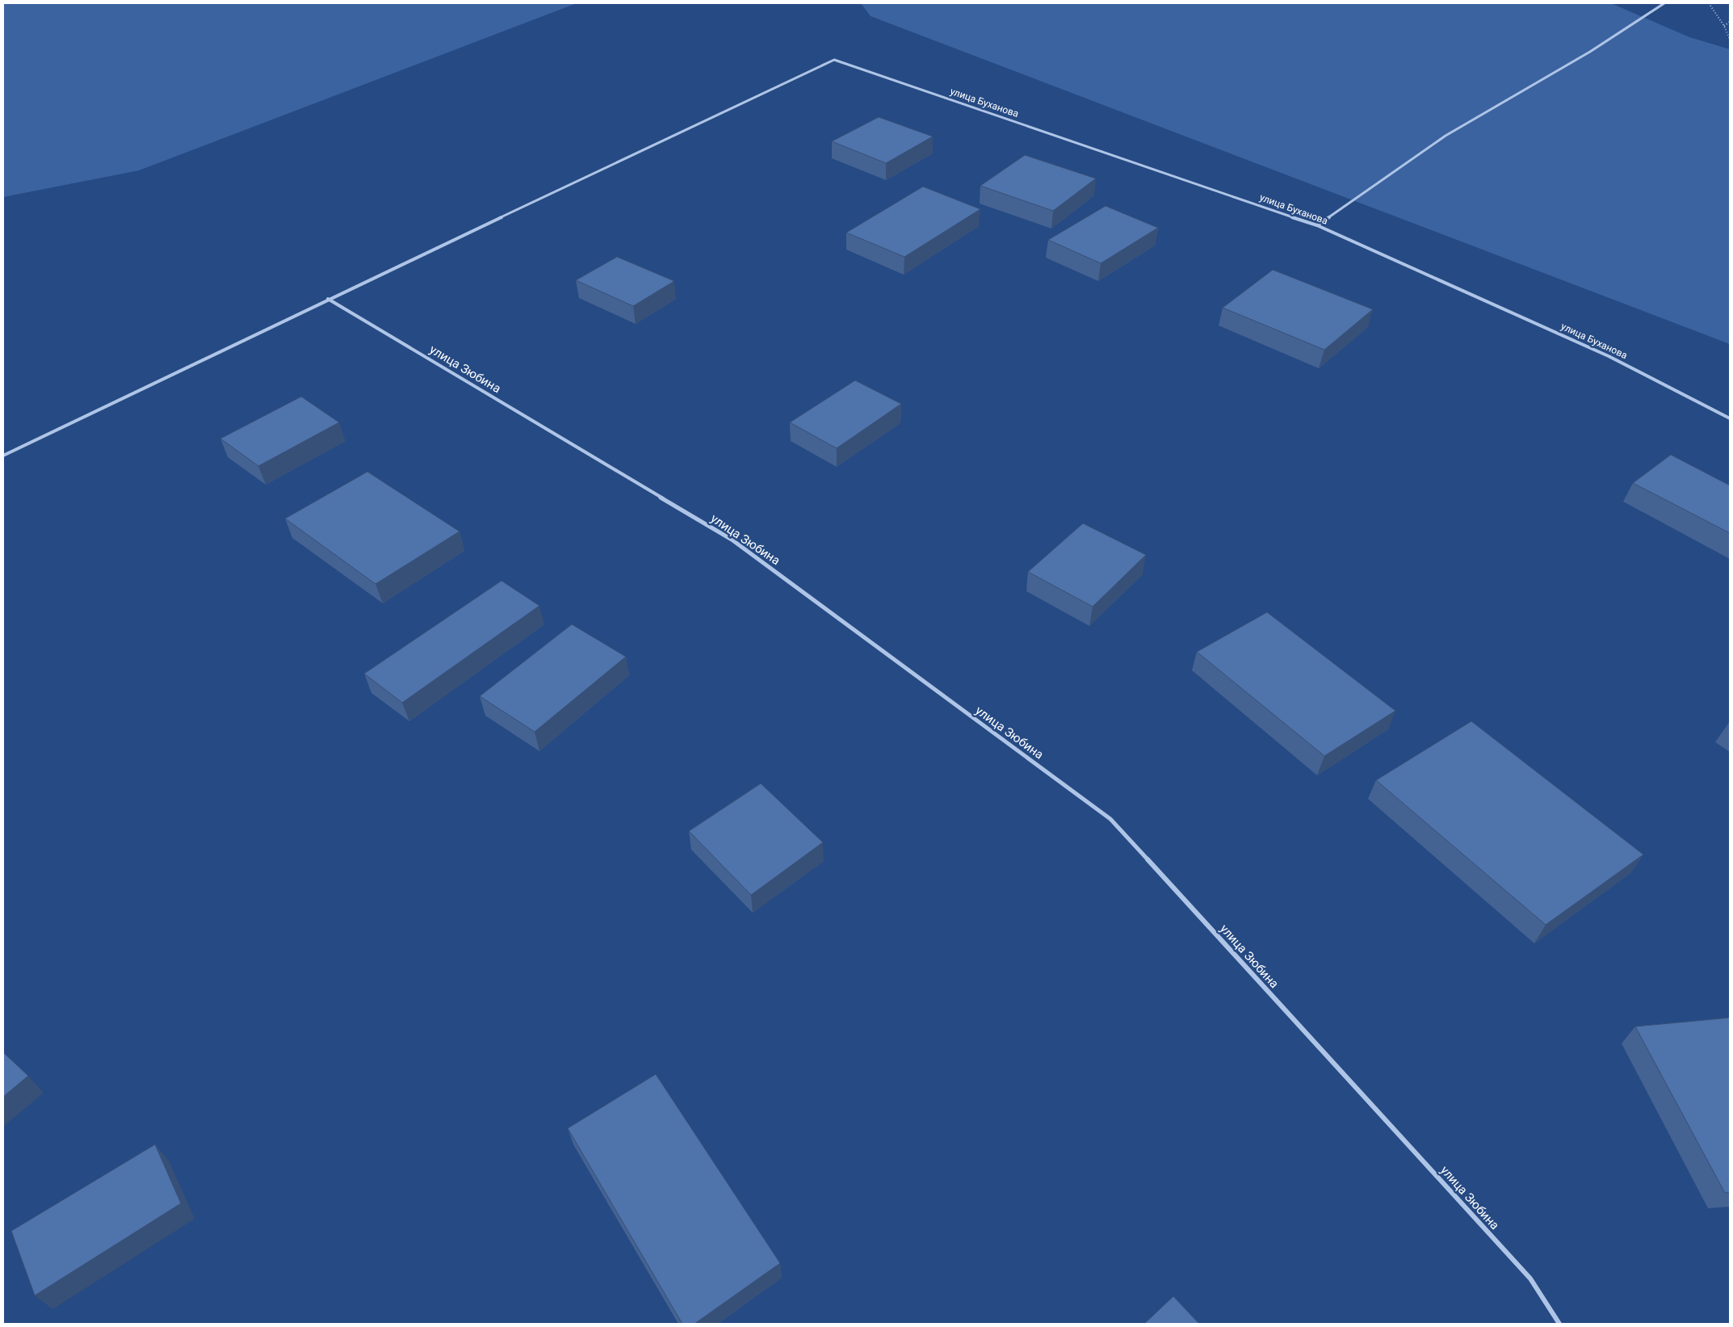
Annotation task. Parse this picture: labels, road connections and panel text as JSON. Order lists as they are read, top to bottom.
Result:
{
  "streets": {
    "street": ["улица Буханова", "улица Зюбина"]
  },
  "crossings": [
    ["улица Буханова", "улица Зюбина"]
  ]
}
